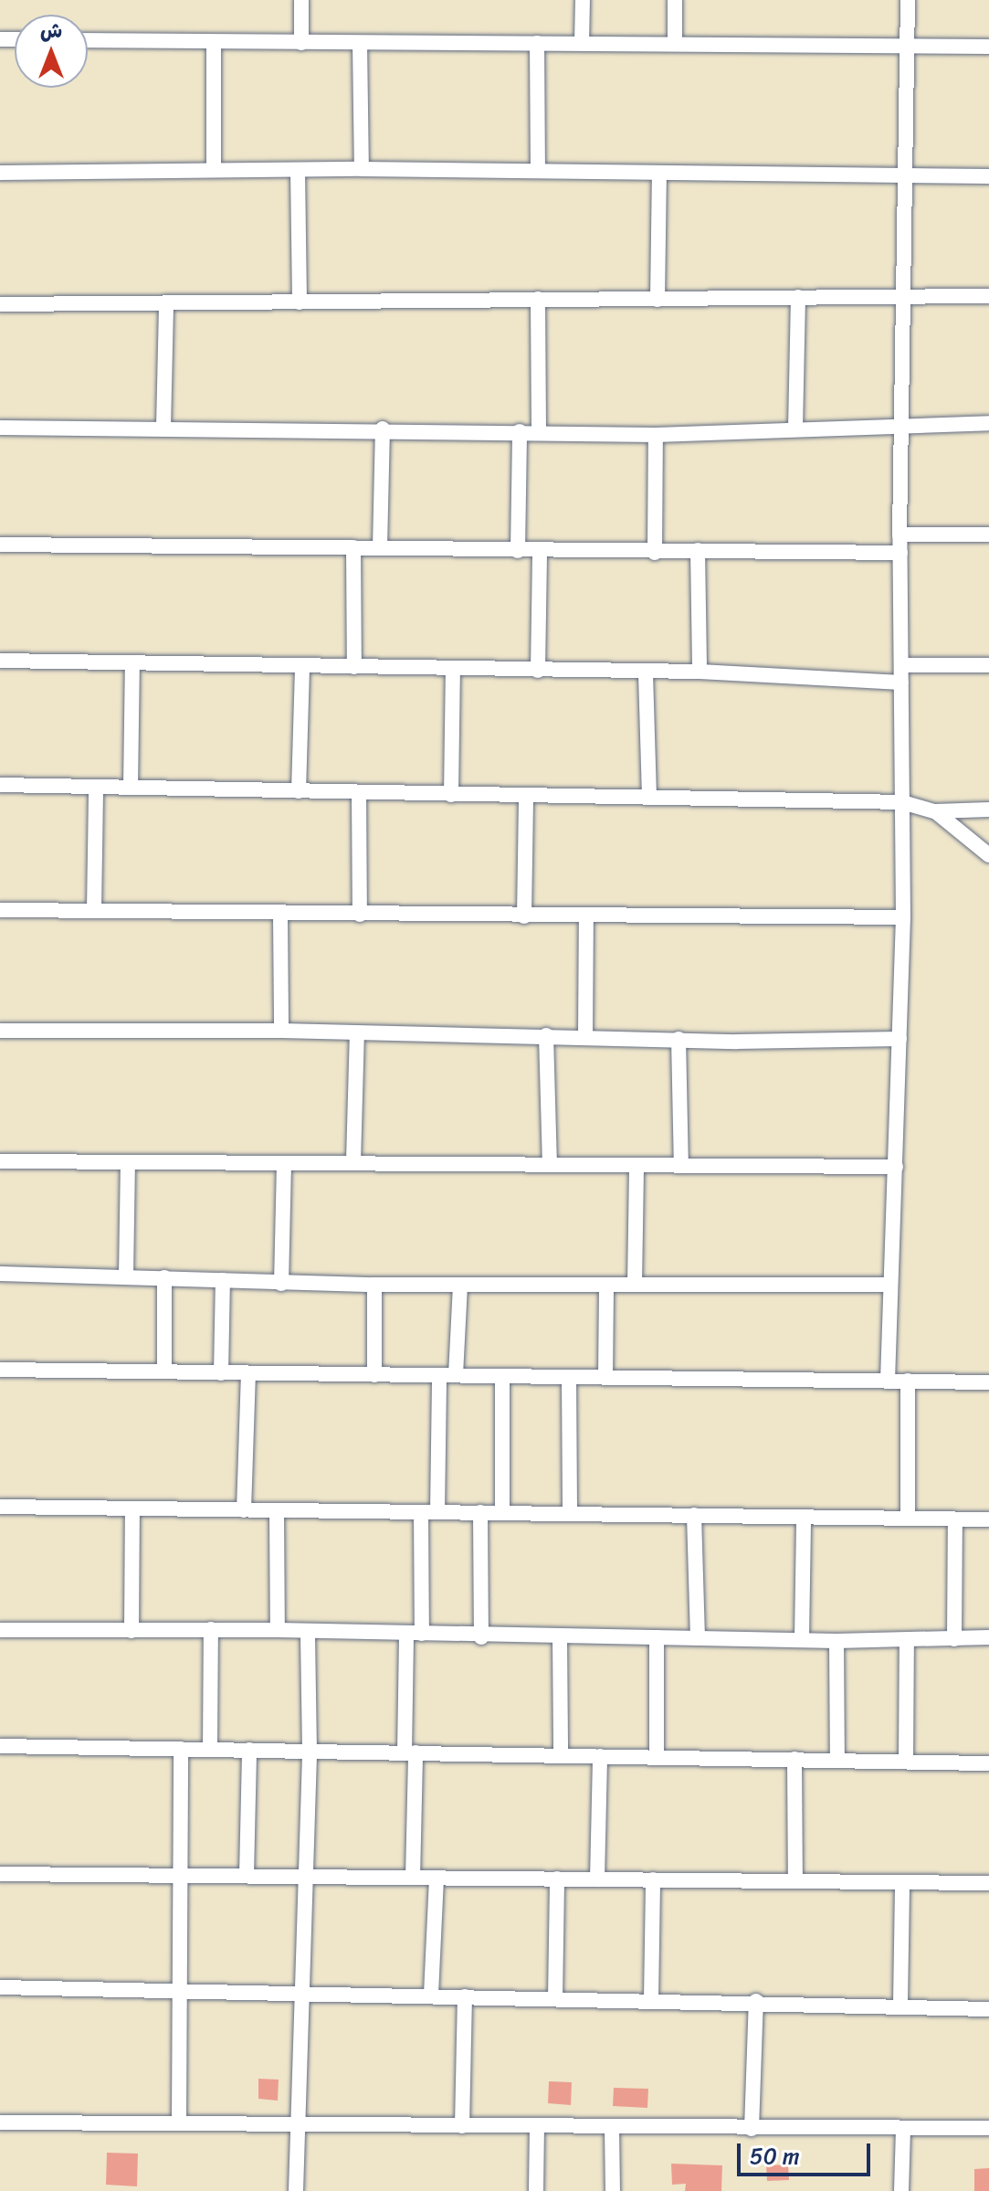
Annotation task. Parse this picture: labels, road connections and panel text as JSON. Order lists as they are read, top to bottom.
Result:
{
  "scale_bar": "50 m",
  "north": "top"
}
